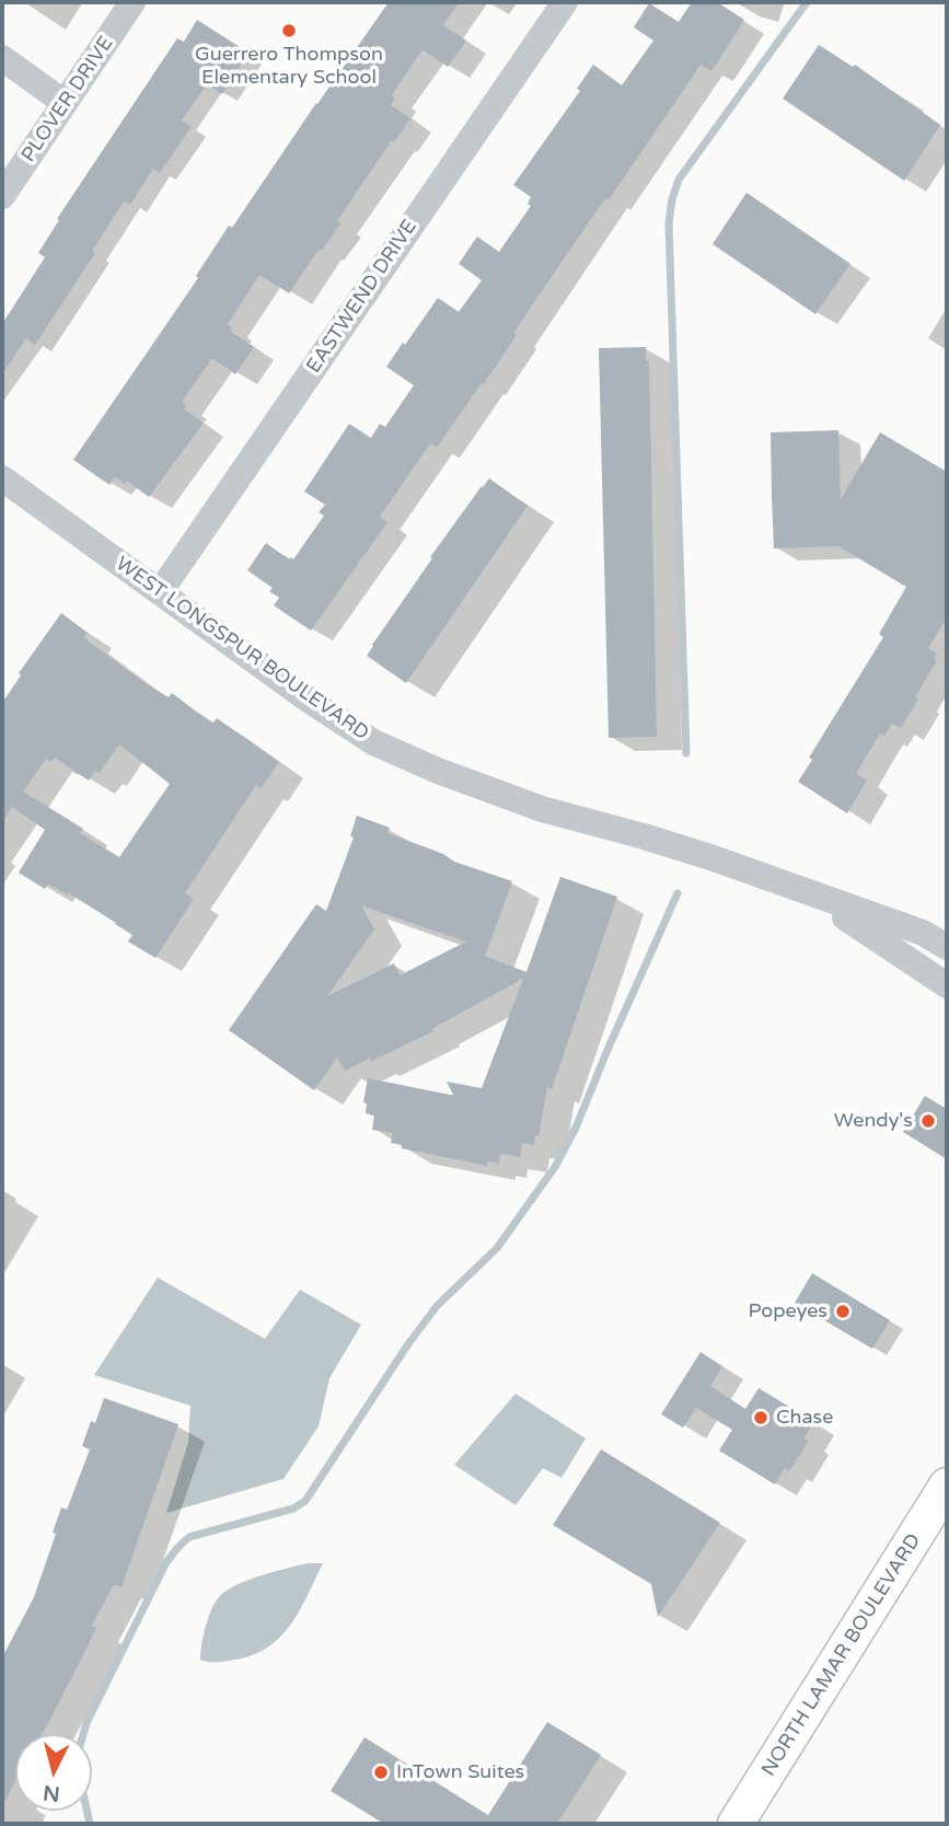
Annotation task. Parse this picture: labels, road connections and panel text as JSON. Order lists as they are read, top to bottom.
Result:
{
  "streets": {
    "main road": ["NORTH LAMAR BOULEVARD"],
    "street": ["PLOVER DRIVE", "EASTWEND DRIVE", "WEST LONGSPUR BOULEVARD"]
  },
  "crossings": [
    ["EASTWEND DRIVE", "WEST LONGSPUR BOULEVARD"]
  ],
  "places": [
    "Guerrero Thompson Elementary School",
    "Wendy's",
    "Popeyes",
    "Chase",
    "InTown Suites"
  ],
  "north": "bottom"
}
